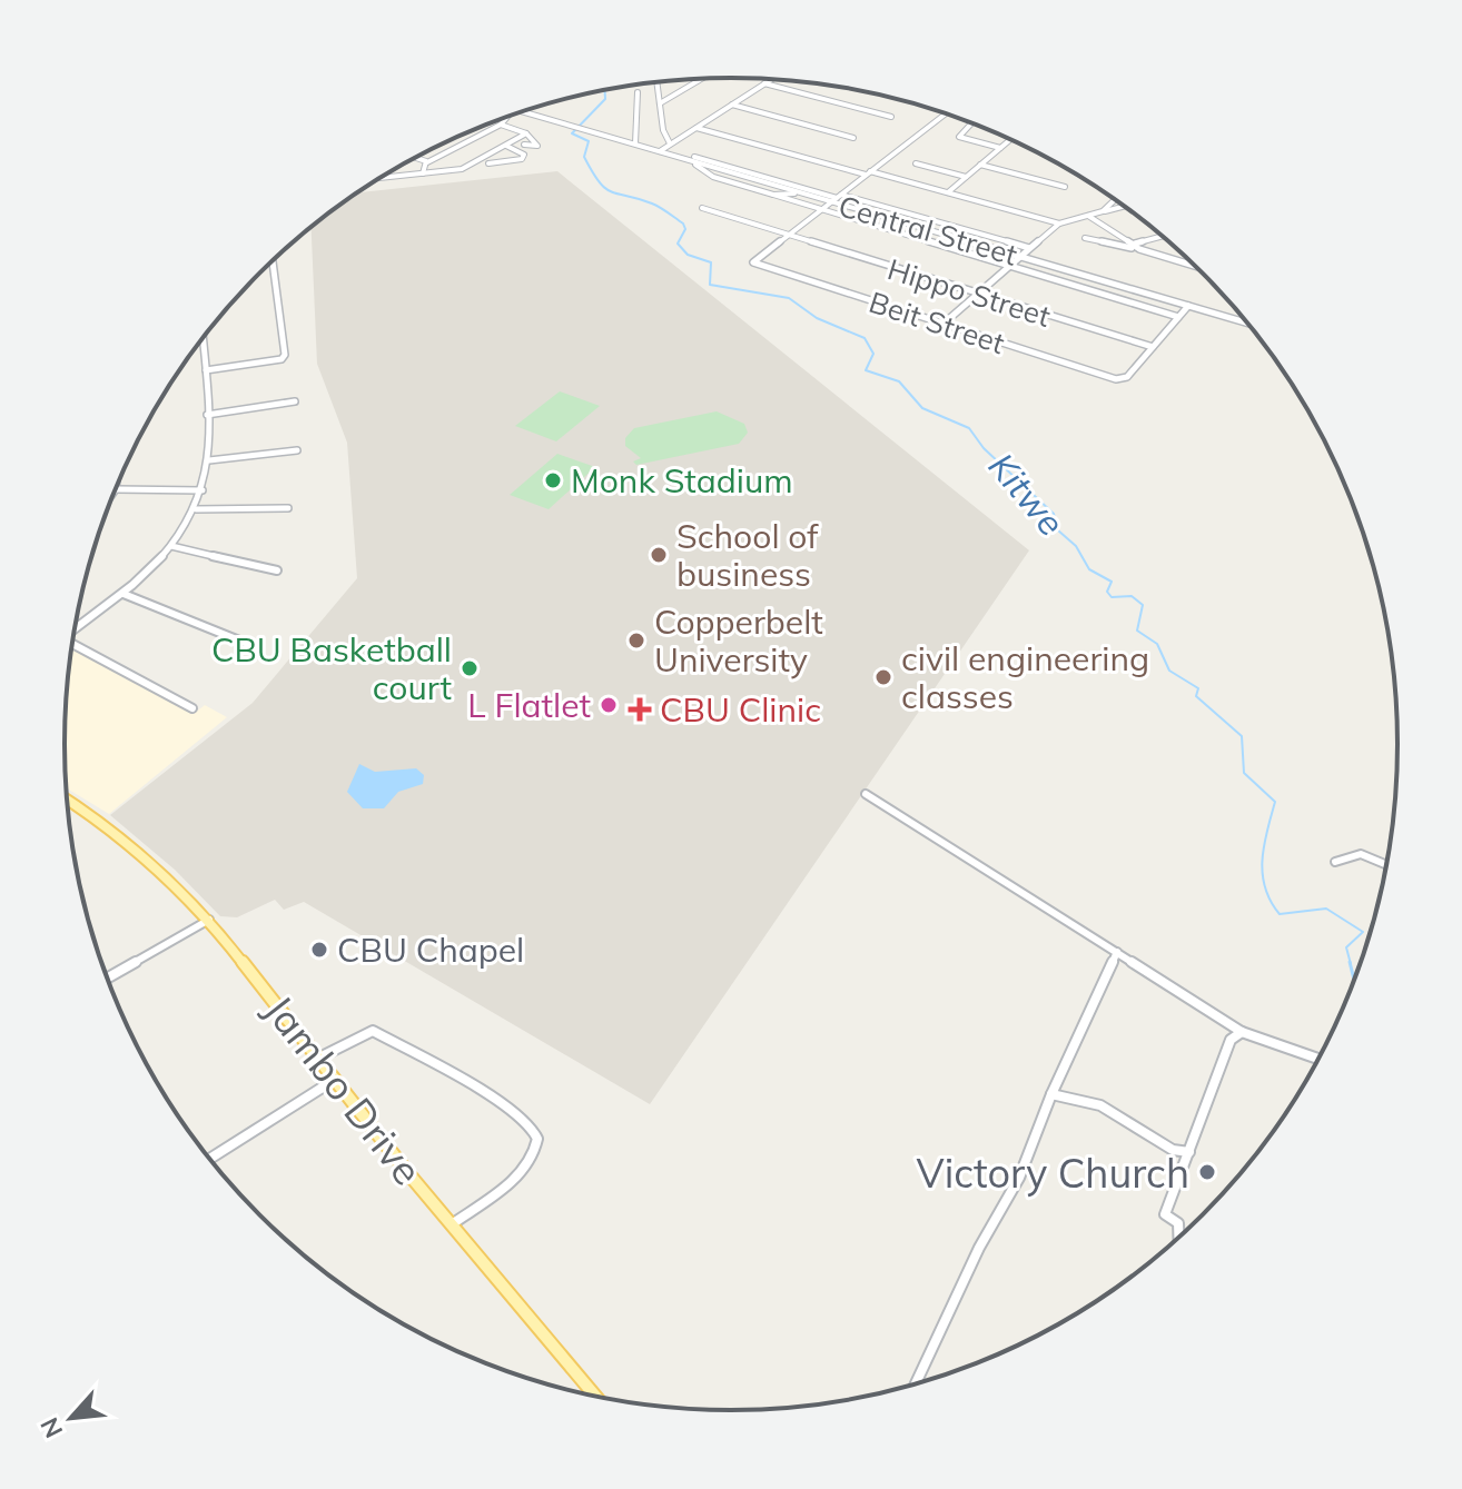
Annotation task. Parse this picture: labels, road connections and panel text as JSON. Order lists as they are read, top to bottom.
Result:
{
  "streets": {
    "main road": ["Jambo Drive"],
    "street": ["Central Street", "Hippo Street", "Beit Street"]
  },
  "crossings": [
    ["Hippo Street", "Beit Street"]
  ],
  "water": ["Kitwe"],
  "places": {
    "other": [
      "Monk Stadium",
      "School of business",
      "Copperbelt University",
      "CBU Basketball court",
      "civil engineering classes",
      "L Flatlet",
      "CBU Chapel",
      "Victory Church"
    ],
    "health": ["CBU Clinic"]
  },
  "north": "bottom left"
}
